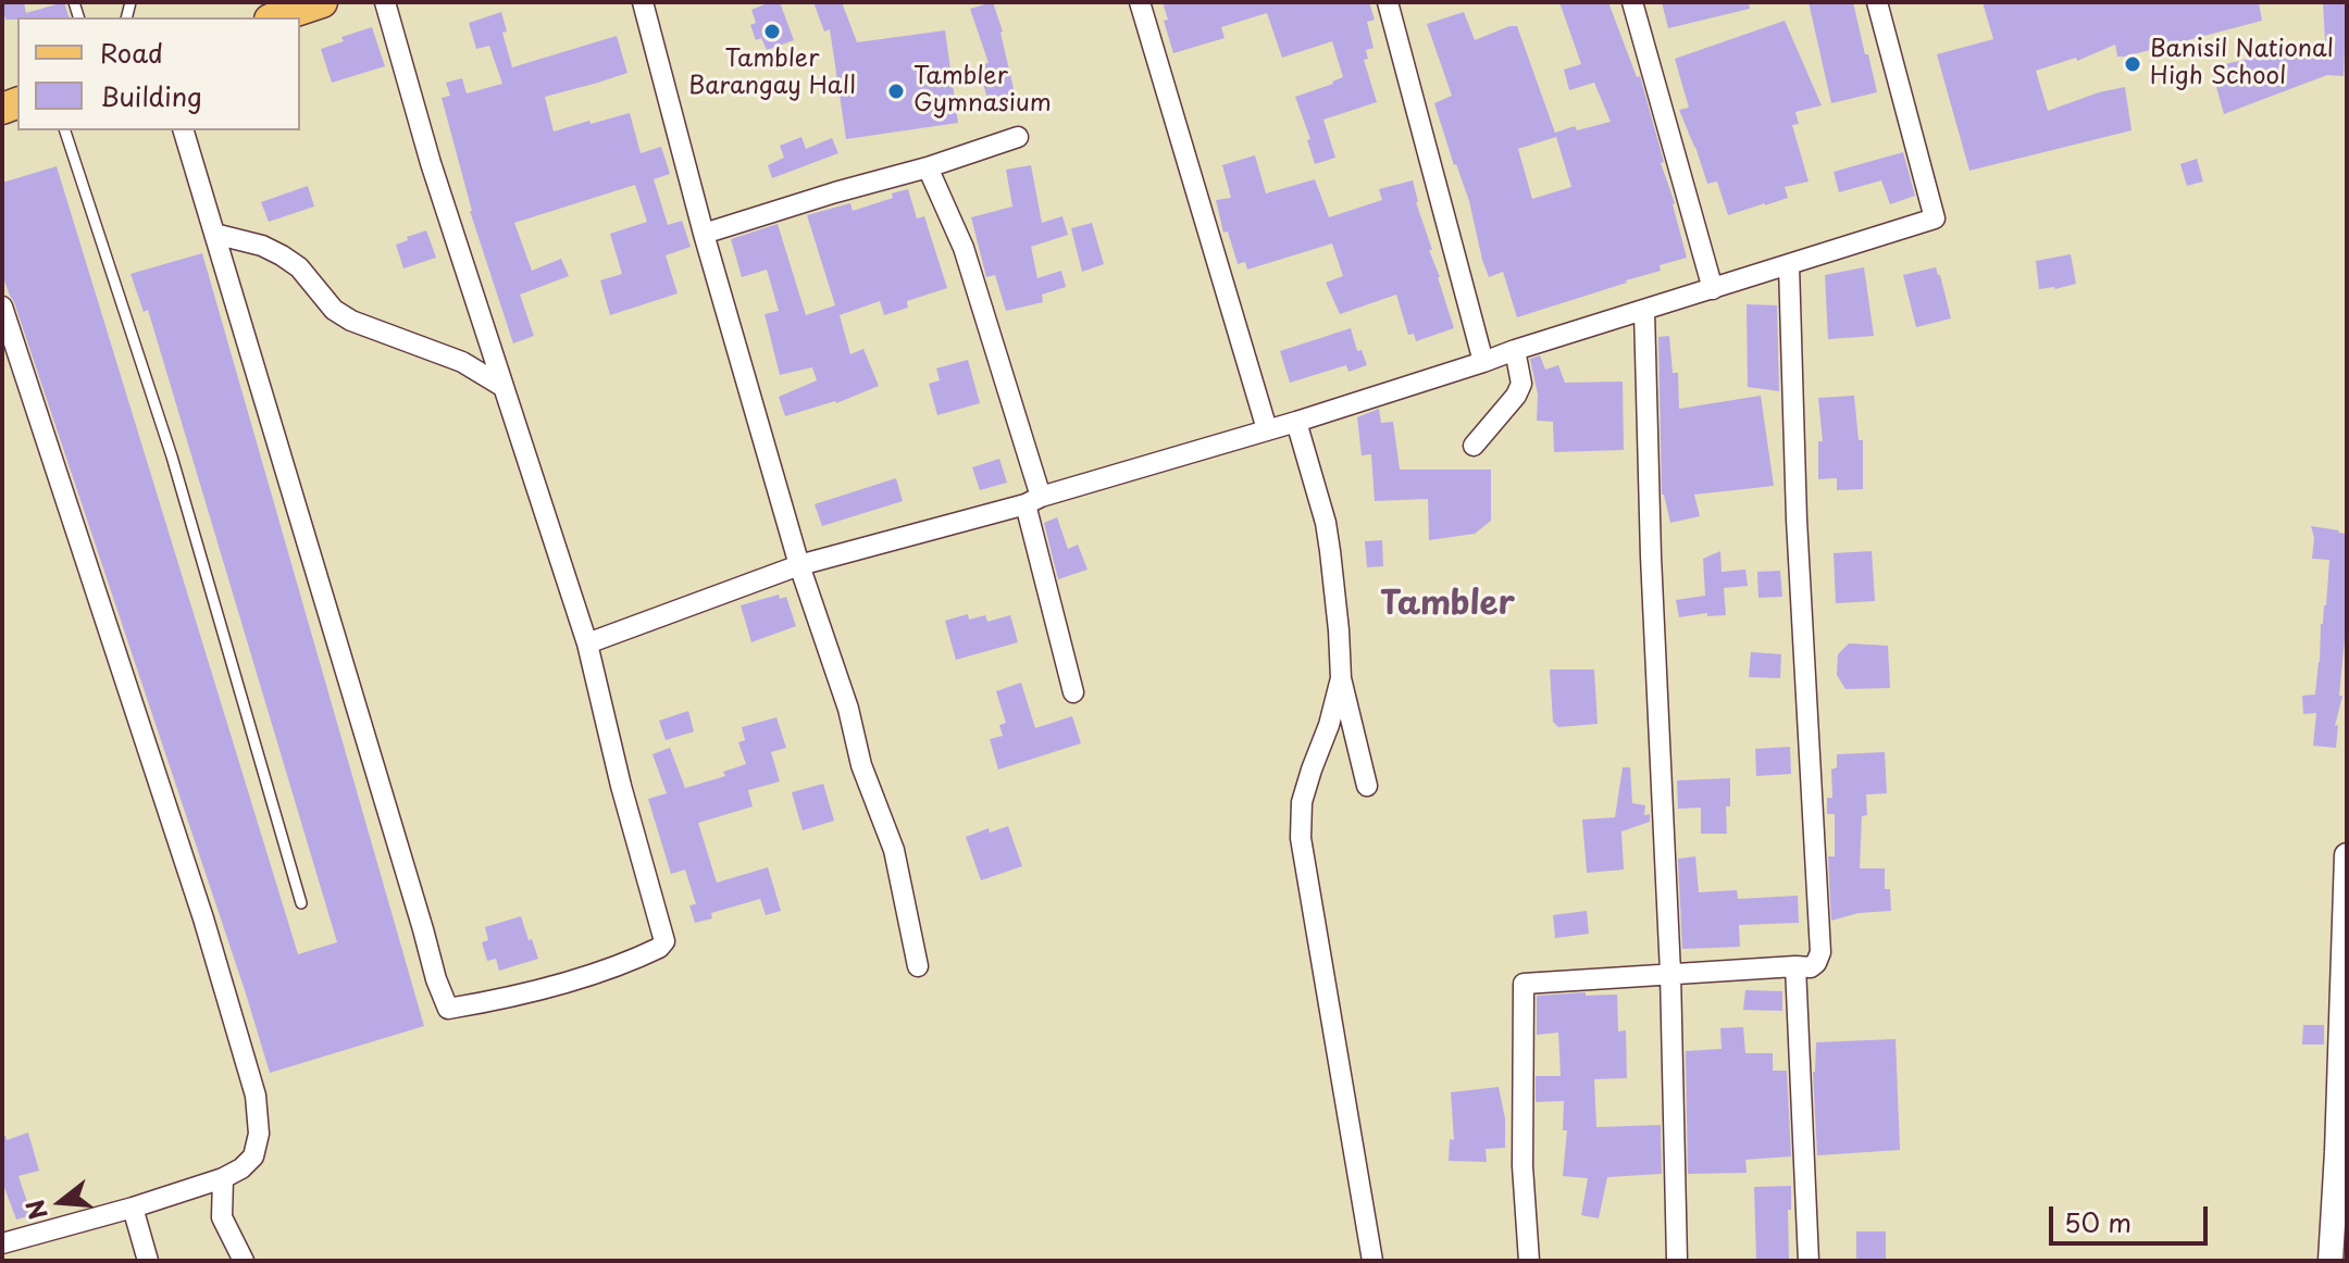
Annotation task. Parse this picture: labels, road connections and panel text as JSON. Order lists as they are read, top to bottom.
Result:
{
  "districts": ["Tambler"],
  "places": ["Tambler Barangay Hall", "Banisil National High School", "Tambler Gymnasium"],
  "legend": ["Road", "Building"],
  "scale_bar": "50 m",
  "north": "left"
}
